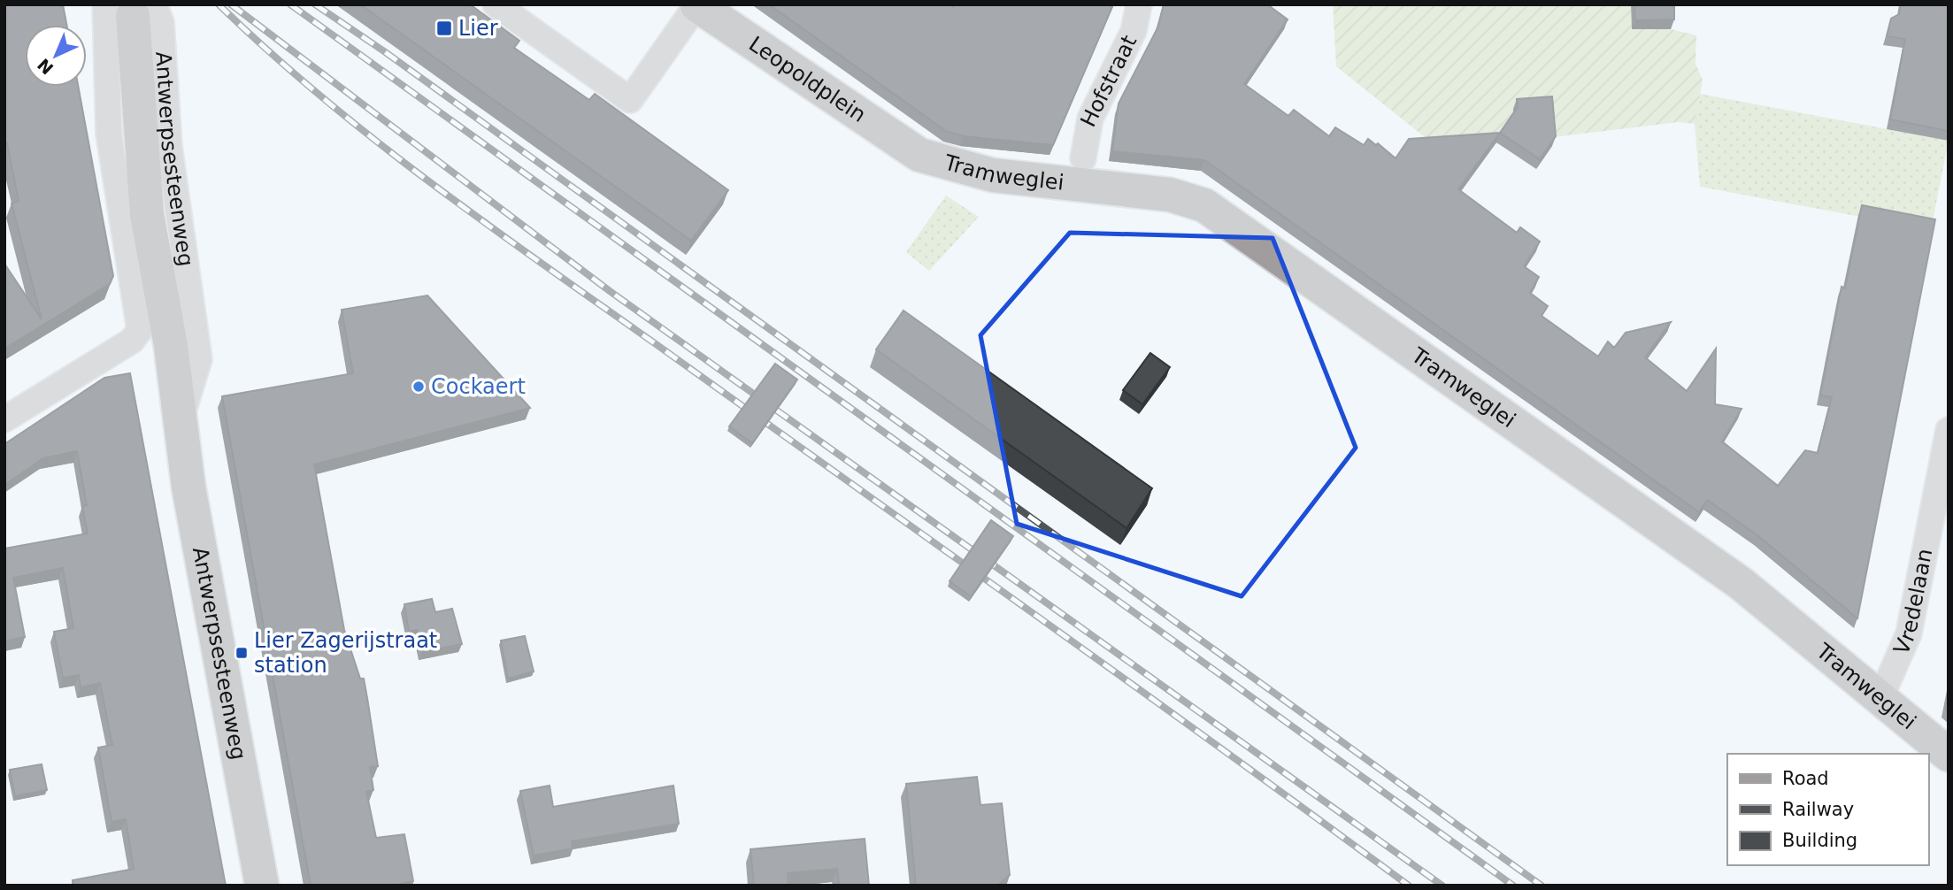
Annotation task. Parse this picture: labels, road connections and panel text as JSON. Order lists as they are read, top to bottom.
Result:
{
  "streets": {
    "street": [
      "Leopoldplein",
      "Hofstraat",
      "Antwerpsesteenweg",
      "Tramweglei",
      "Vredelaan"
    ]
  },
  "crossings": [
    ["Leopoldplein", "Tramweglei"],
    ["Tramweglei", "Vredelaan"]
  ],
  "places": {
    "transit": ["Lier", "Lier Zagerijstraat station"],
    "other": ["Cockaert"]
  },
  "legend": ["Road", "Railway", "Building"],
  "north": "bottom left"
}
